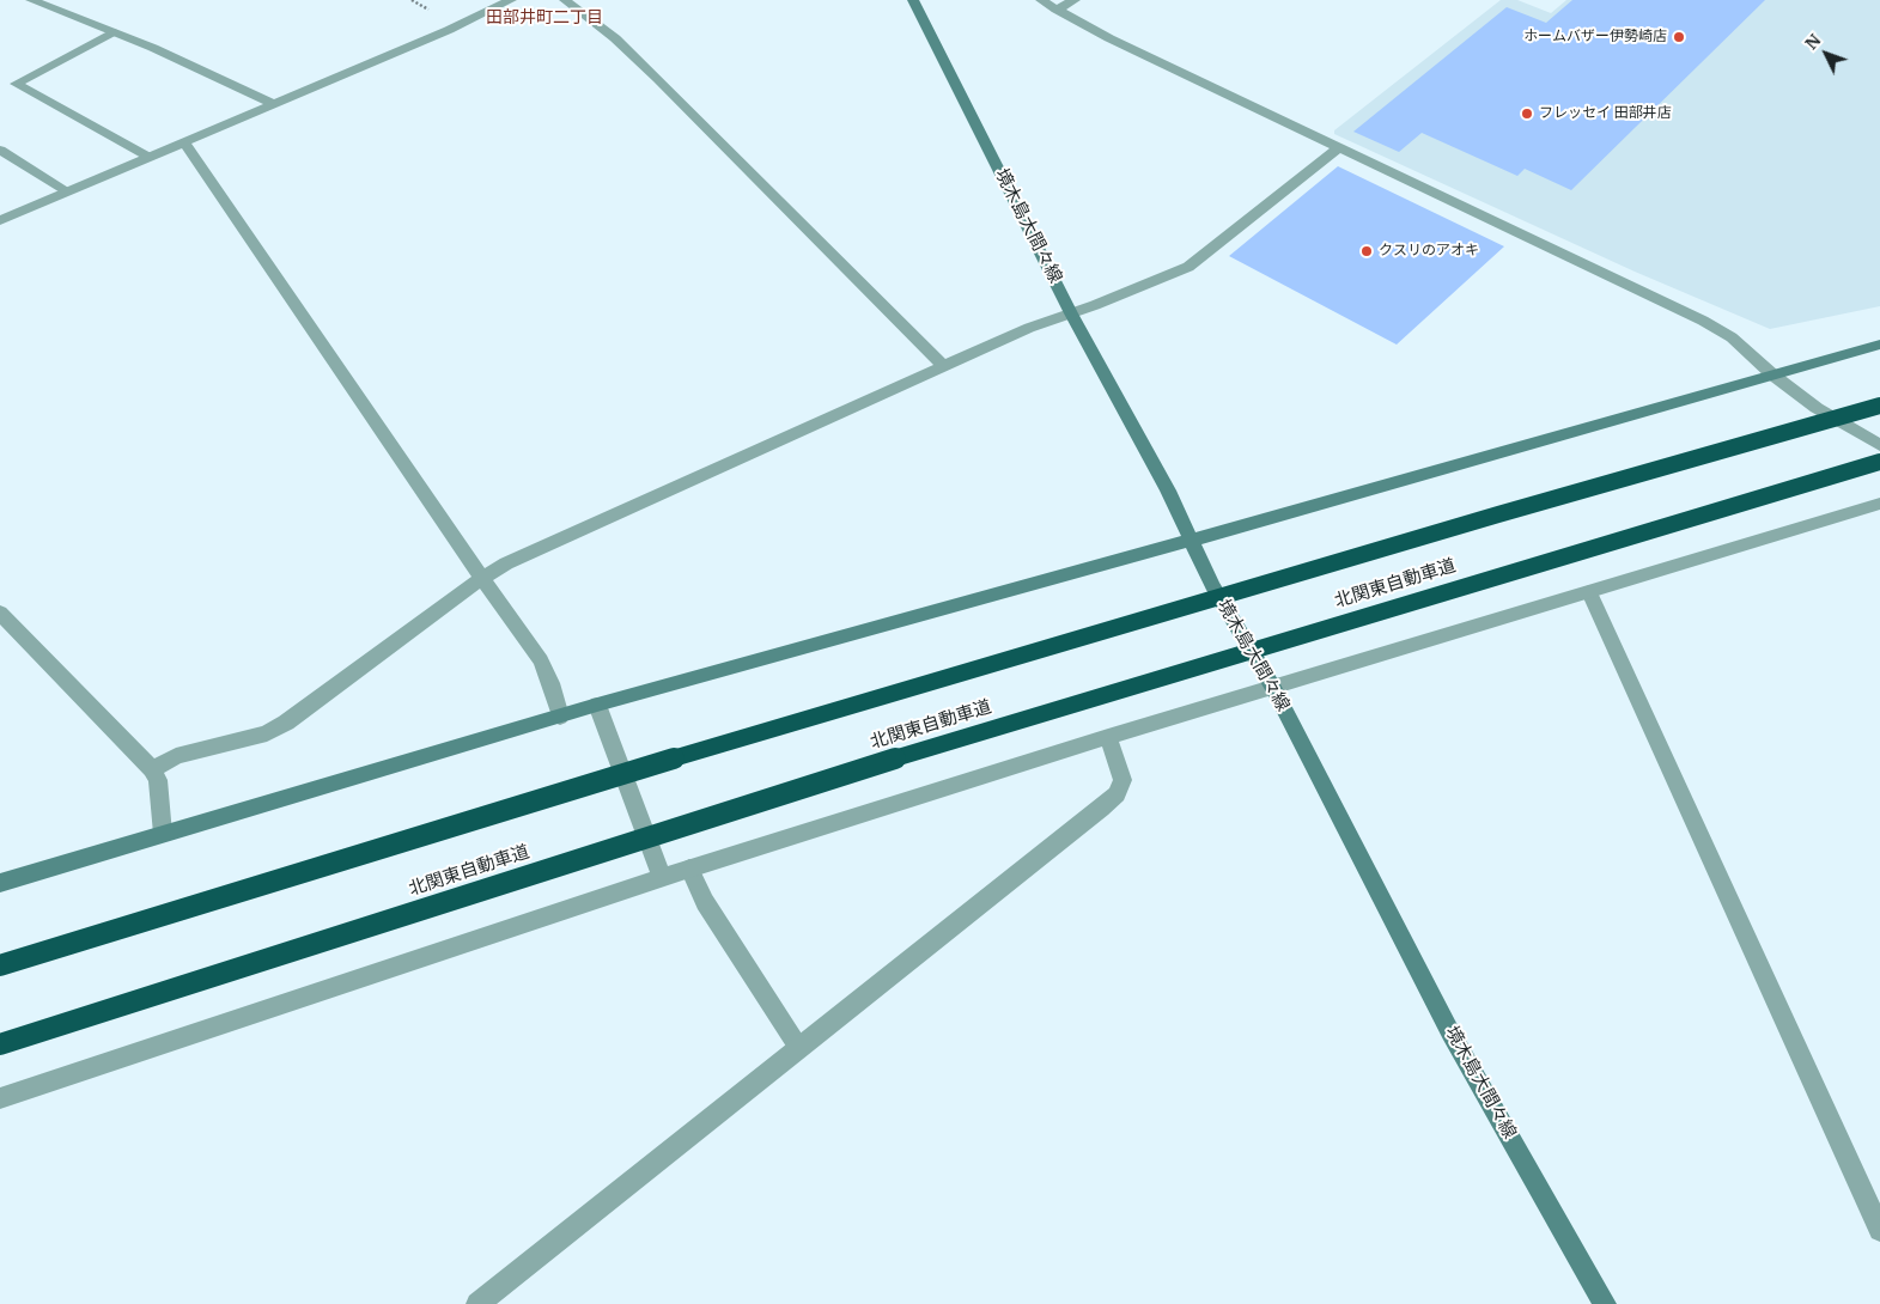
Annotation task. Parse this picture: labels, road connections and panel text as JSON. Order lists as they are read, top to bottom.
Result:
{
  "streets": {
    "highway": ["北関東自動車道"],
    "street": ["境木島大間々線"]
  },
  "districts": ["田部井町二丁目"],
  "places": ["ホームバザー伊勢崎店", "フレッセイ 田部井店", "クスリのアオキ"],
  "north": "top left"
}
